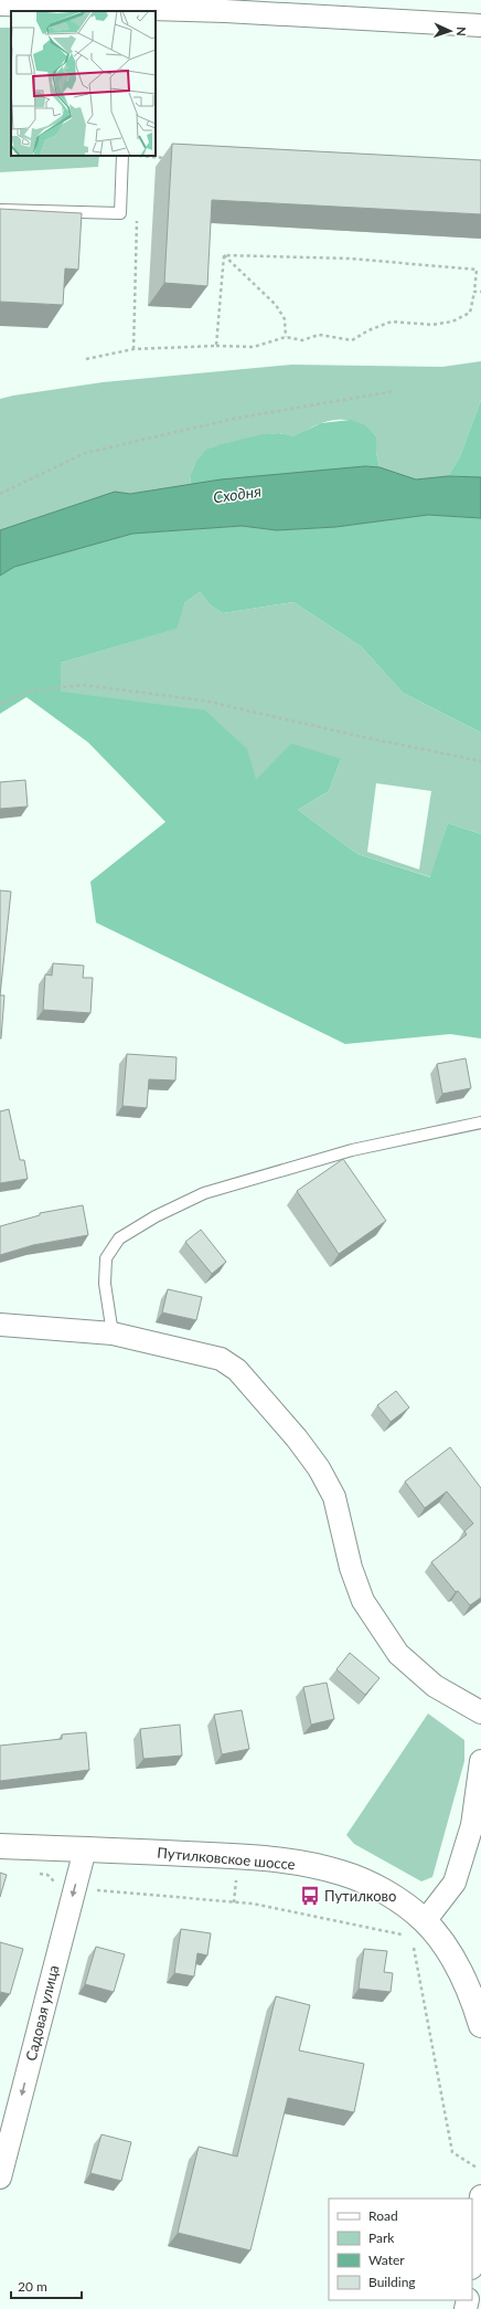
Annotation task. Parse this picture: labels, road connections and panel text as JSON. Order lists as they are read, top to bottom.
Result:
{
  "streets": {
    "main road": ["Путилковское шоссе"],
    "street": ["Садовая улица"]
  },
  "crossings": [
    ["Путилковское шоссе", "Садовая улица"]
  ],
  "one_way": ["Садовая улица"],
  "water": ["Сходня"],
  "places": {
    "bus stop": ["Путилково"]
  },
  "legend": [
    "Road",
    "Park",
    "Water",
    "Building"
  ],
  "scale_bar": "20 m",
  "north": "right"
}
